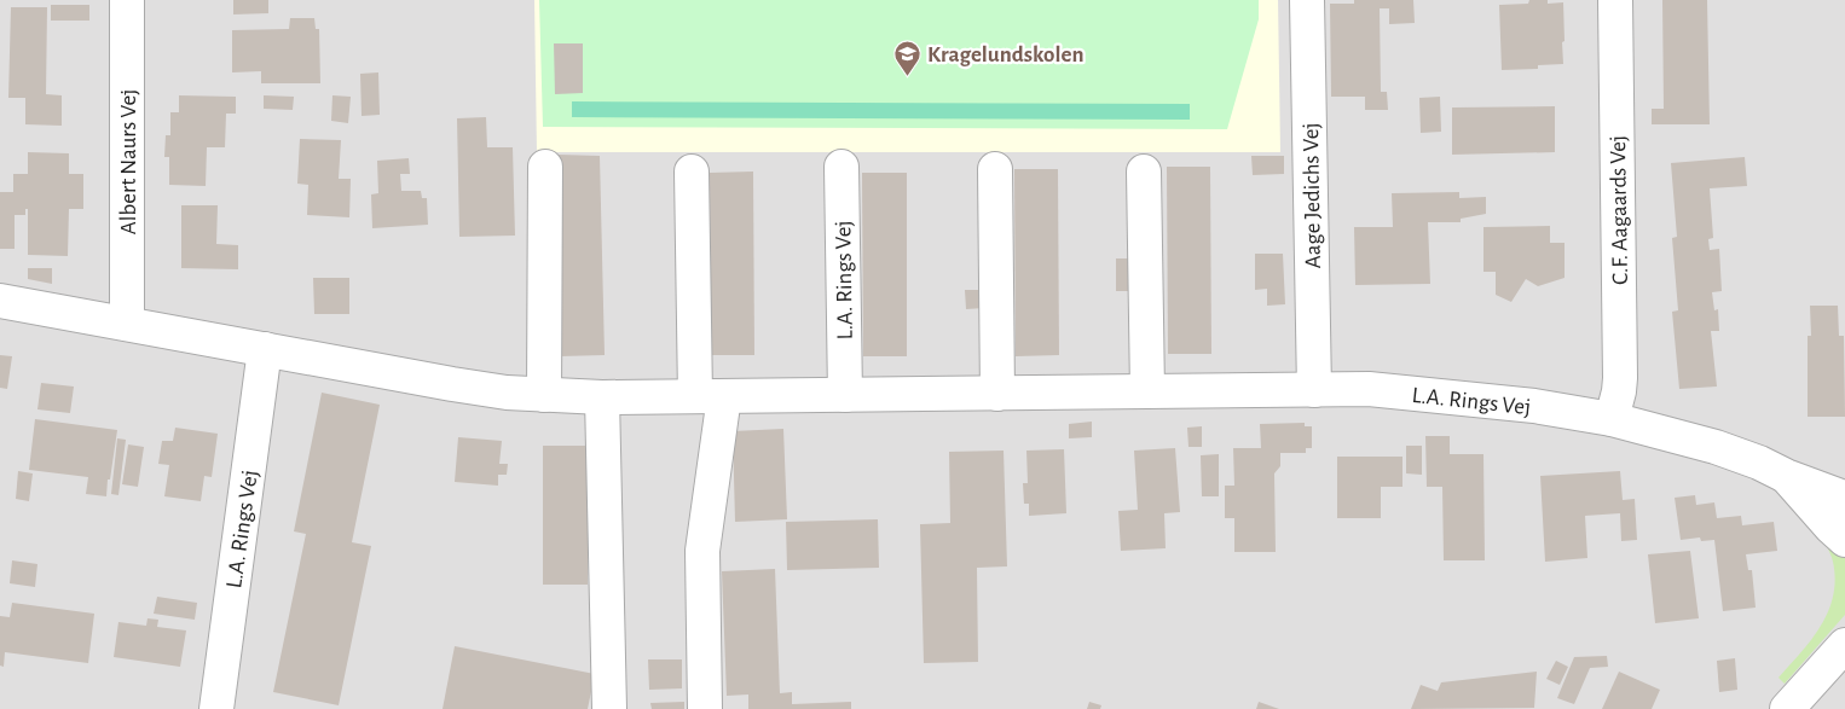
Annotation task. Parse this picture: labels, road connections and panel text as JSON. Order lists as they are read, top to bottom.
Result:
{
  "streets": {
    "street": [
      "Albert Naurs Vej",
      "Aage Jedichs Vej",
      "C.F. Aagaards Vej",
      "L.A. Rings Vej"
    ]
  },
  "crossings": [
    ["Albert Naurs Vej", "L.A. Rings Vej"],
    ["Aage Jedichs Vej", "L.A. Rings Vej"],
    ["C.F. Aagaards Vej", "L.A. Rings Vej"]
  ],
  "places": {
    "school or university": ["Kragelundskolen"]
  }
}
